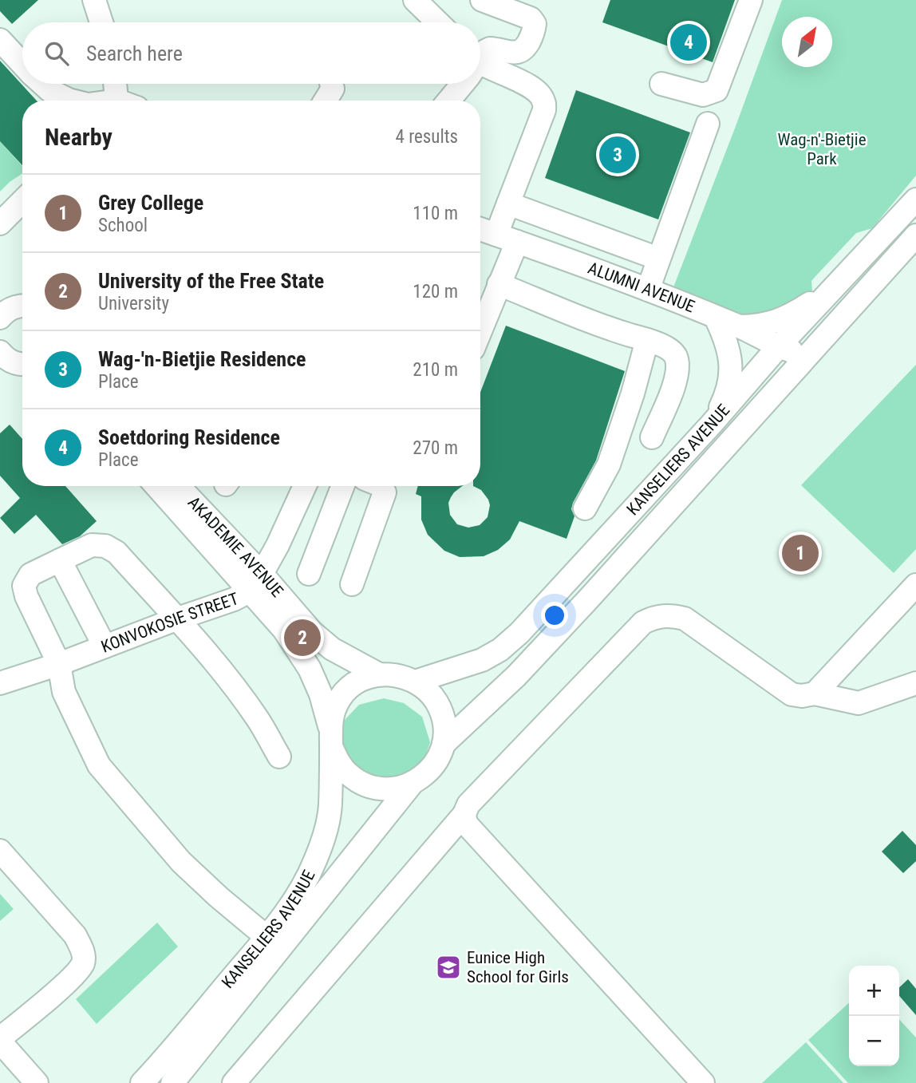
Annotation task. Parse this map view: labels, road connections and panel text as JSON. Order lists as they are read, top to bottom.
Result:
{
  "streets": {
    "street": [
      "ALUMNI AVENUE",
      "KANSELIERS AVENUE",
      "AKADEMIE AVENUE",
      "KONVOKOSIE STREET"
    ]
  },
  "crossings": [
    ["ALUMNI AVENUE", "KANSELIERS AVENUE"],
    ["KANSELIERS AVENUE", "AKADEMIE AVENUE"],
    ["AKADEMIE AVENUE", "KONVOKOSIE STREET"]
  ],
  "parks": ["Wag-n'-Bietjie Park"],
  "places": {
    "school or university": ["Eunice High School for Girls"]
  },
  "north": "top right",
  "page": {
    "pins": [
      "4",
      "3",
      "1",
      "2"
    ],
    "search": "Search here",
    "heading": ["Nearby", "4 results"],
    "list": [
      {
        "mark": "1",
        "name": "Grey College",
        "note": "School",
        "value": "110 m"
      },
      {
        "mark": "2",
        "name": "University of the Free State",
        "note": "University",
        "value": "120 m"
      },
      {
        "mark": "3",
        "name": "Wag-'n-Bietjie Residence",
        "note": "Place",
        "value": "210 m"
      },
      {
        "mark": "4",
        "name": "Soetdoring Residence",
        "note": "Place",
        "value": "270 m"
      }
    ],
    "map_buttons": ["+", "−"]
  }
}
